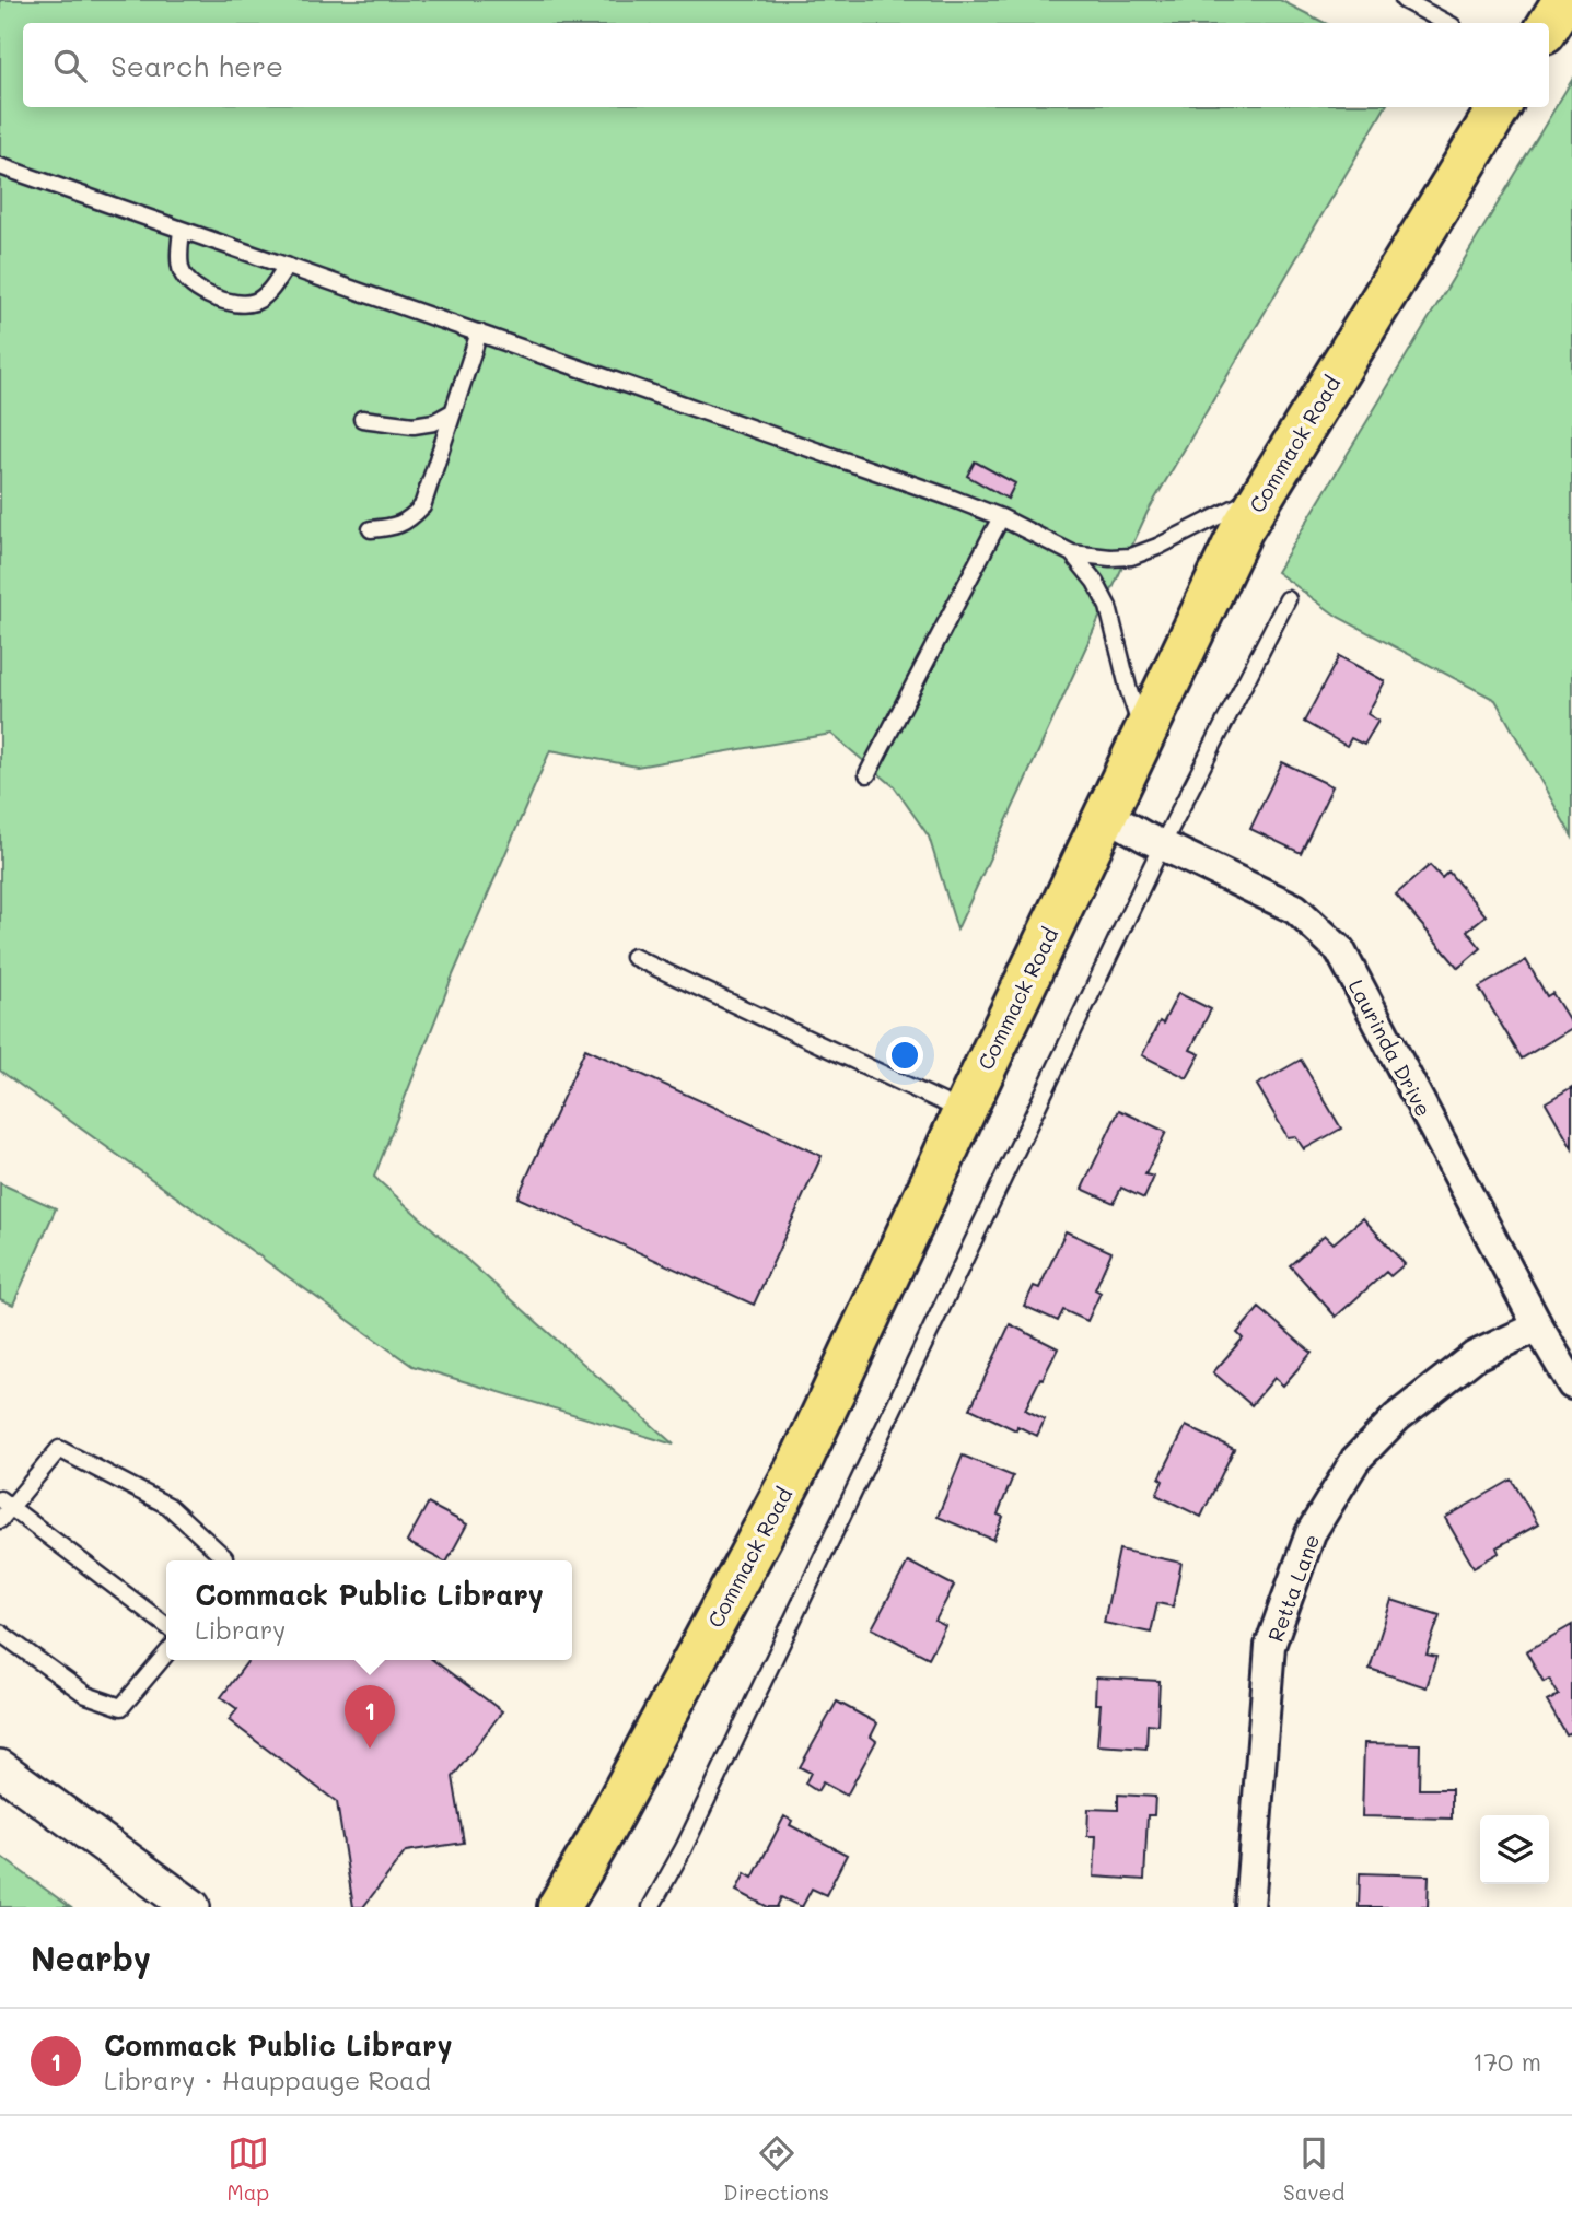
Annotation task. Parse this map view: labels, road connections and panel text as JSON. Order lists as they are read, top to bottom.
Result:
{
  "streets": {
    "main road": ["Commack Road"],
    "street": ["Laurinda Drive", "Retta Lane"]
  },
  "crossings": [
    ["Commack Road", "Laurinda Drive"],
    ["Laurinda Drive", "Retta Lane"]
  ],
  "page": {
    "search": "Search here",
    "popup": ["Commack Public Library", "Library"],
    "pins": "1",
    "heading": "Nearby",
    "list": [
      {
        "mark": "1",
        "name": "Commack Public Library",
        "note": "Library · Hauppauge Road",
        "value": "170 m"
      }
    ],
    "nav": ["Map", "Directions", "Saved"]
  }
}
